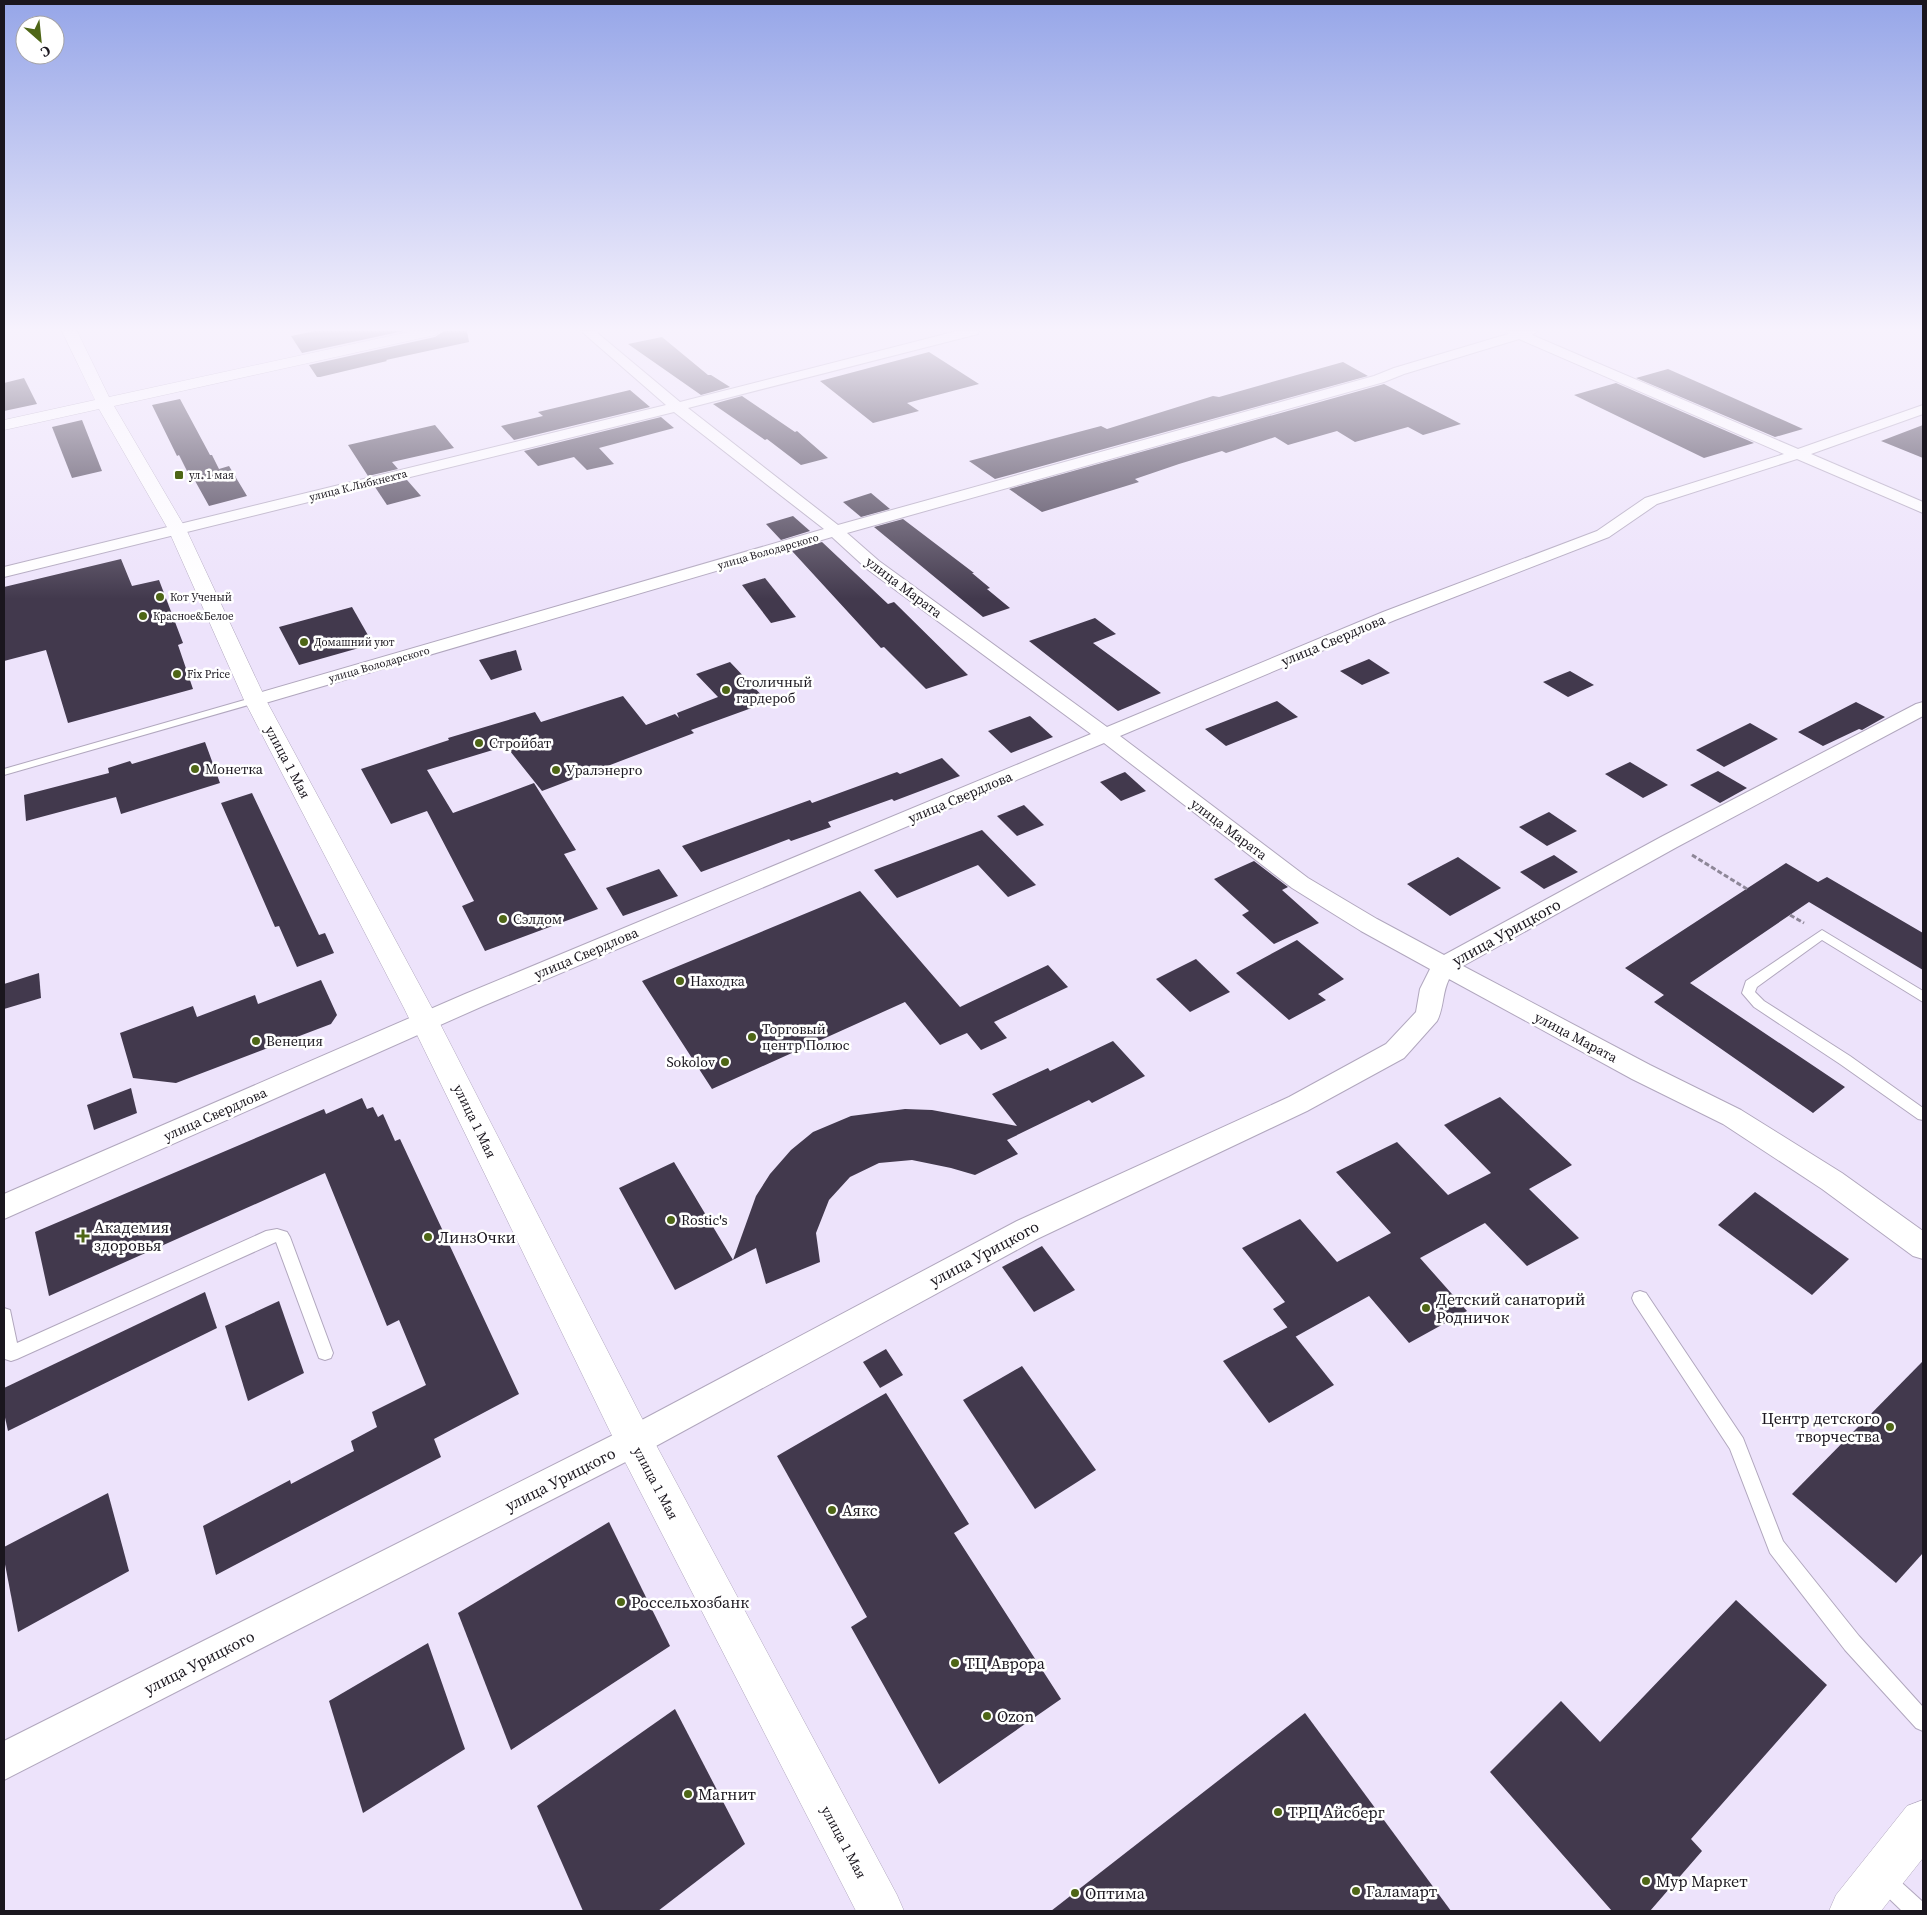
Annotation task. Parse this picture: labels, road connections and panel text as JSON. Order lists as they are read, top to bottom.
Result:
{
  "streets": {
    "main road": ["улица 1 Мая"],
    "street": [
      "улица К.Либкнехта",
      "улица Володарского",
      "улица Марата",
      "улица Свердлова",
      "улица Урицкого"
    ]
  },
  "crossings": [
    ["улица К.Либкнехта", "улица 1 Мая"],
    ["улица Володарского", "улица Марата"],
    ["улица Володарского", "улица 1 Мая"],
    ["улица Марата", "улица Свердлова"],
    ["улица Марата", "улица Урицкого"],
    ["улица Свердлова", "улица 1 Мая"],
    ["улица 1 Мая", "улица Урицкого"]
  ],
  "places": {
    "transit": ["ул. 1 мая"],
    "other": [
      "Кот Ученый",
      "Красное&Белое",
      "Домашний уют",
      "Fix Price",
      "Столичный гардероб",
      "Стройбат",
      "Монетка",
      "Уралэнерго",
      "Сэлдом",
      "Находка",
      "Торговый центр Полюс",
      "Венеция",
      "Sokolov",
      "Rostic's",
      "ЛинзОчки",
      "Детский санаторий Родничок",
      "Центр детского творчества",
      "Аякс",
      "Россельхозбанк",
      "ТЦ Аврора",
      "Ozon",
      "Магнит",
      "ТРЦ Айсберг",
      "Мур Маркет",
      "Галамарт",
      "Оптима"
    ],
    "health": ["Академия здоровья"]
  },
  "north": "bottom right"
}
